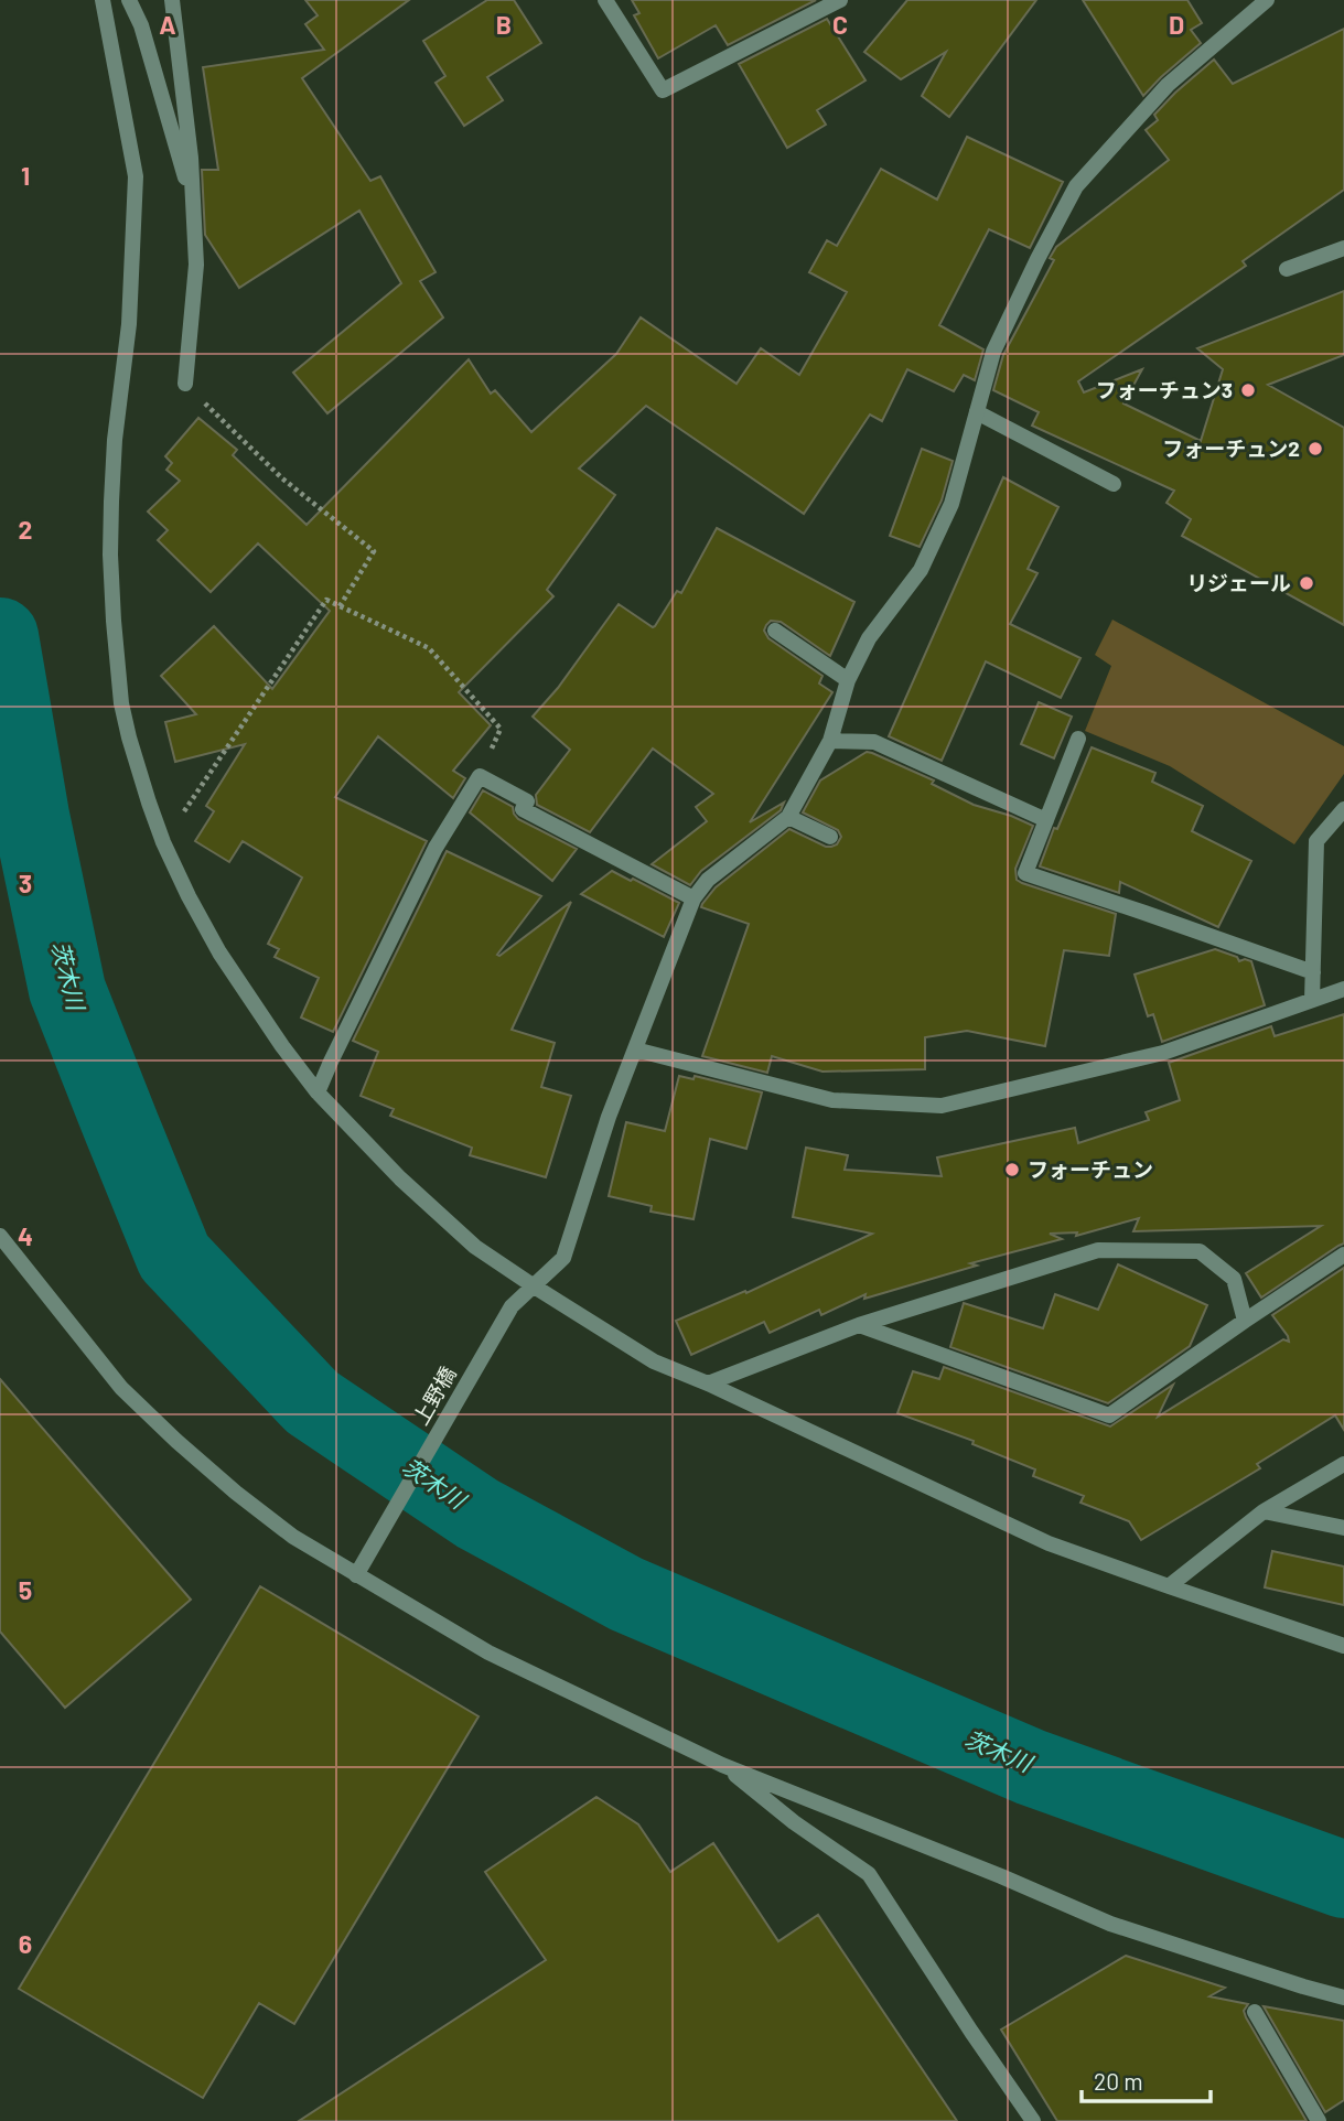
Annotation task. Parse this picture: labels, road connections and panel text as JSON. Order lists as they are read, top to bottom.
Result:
{
  "streets": {
    "street": ["上野橋"]
  },
  "water": ["茨木川"],
  "places": [
    "フォーチュン3",
    "フォーチュン2",
    "リジェール",
    "フォーチュン"
  ],
  "scale_bar": "20 m",
  "grid": {
    "columns": [
      "A",
      "B",
      "C",
      "D"
    ],
    "rows": [
      "1",
      "2",
      "3",
      "4",
      "5",
      "6"
    ]
  }
}
